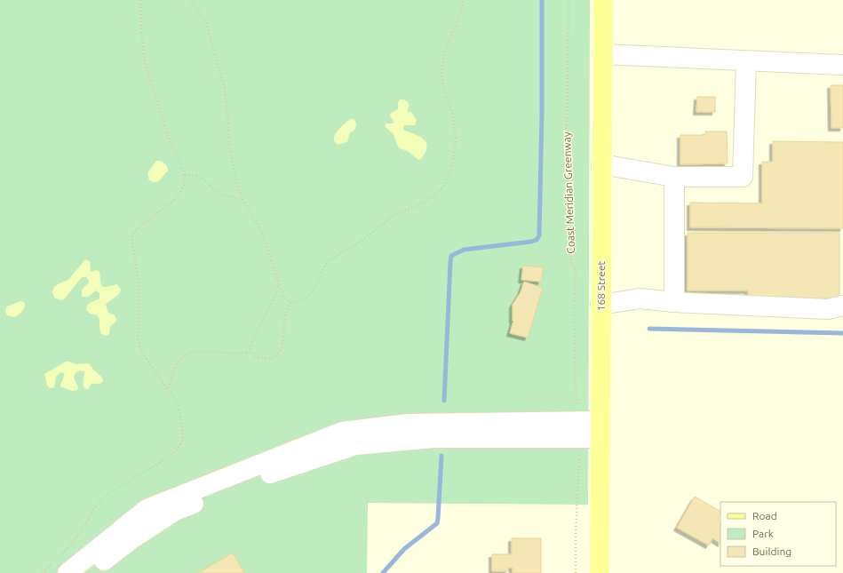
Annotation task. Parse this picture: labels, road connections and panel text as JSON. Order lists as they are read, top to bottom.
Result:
{
  "streets": {
    "main road": ["168 Street"],
    "path": ["Coast Meridian Greenway"]
  },
  "legend": ["Road", "Park", "Building"]
}
